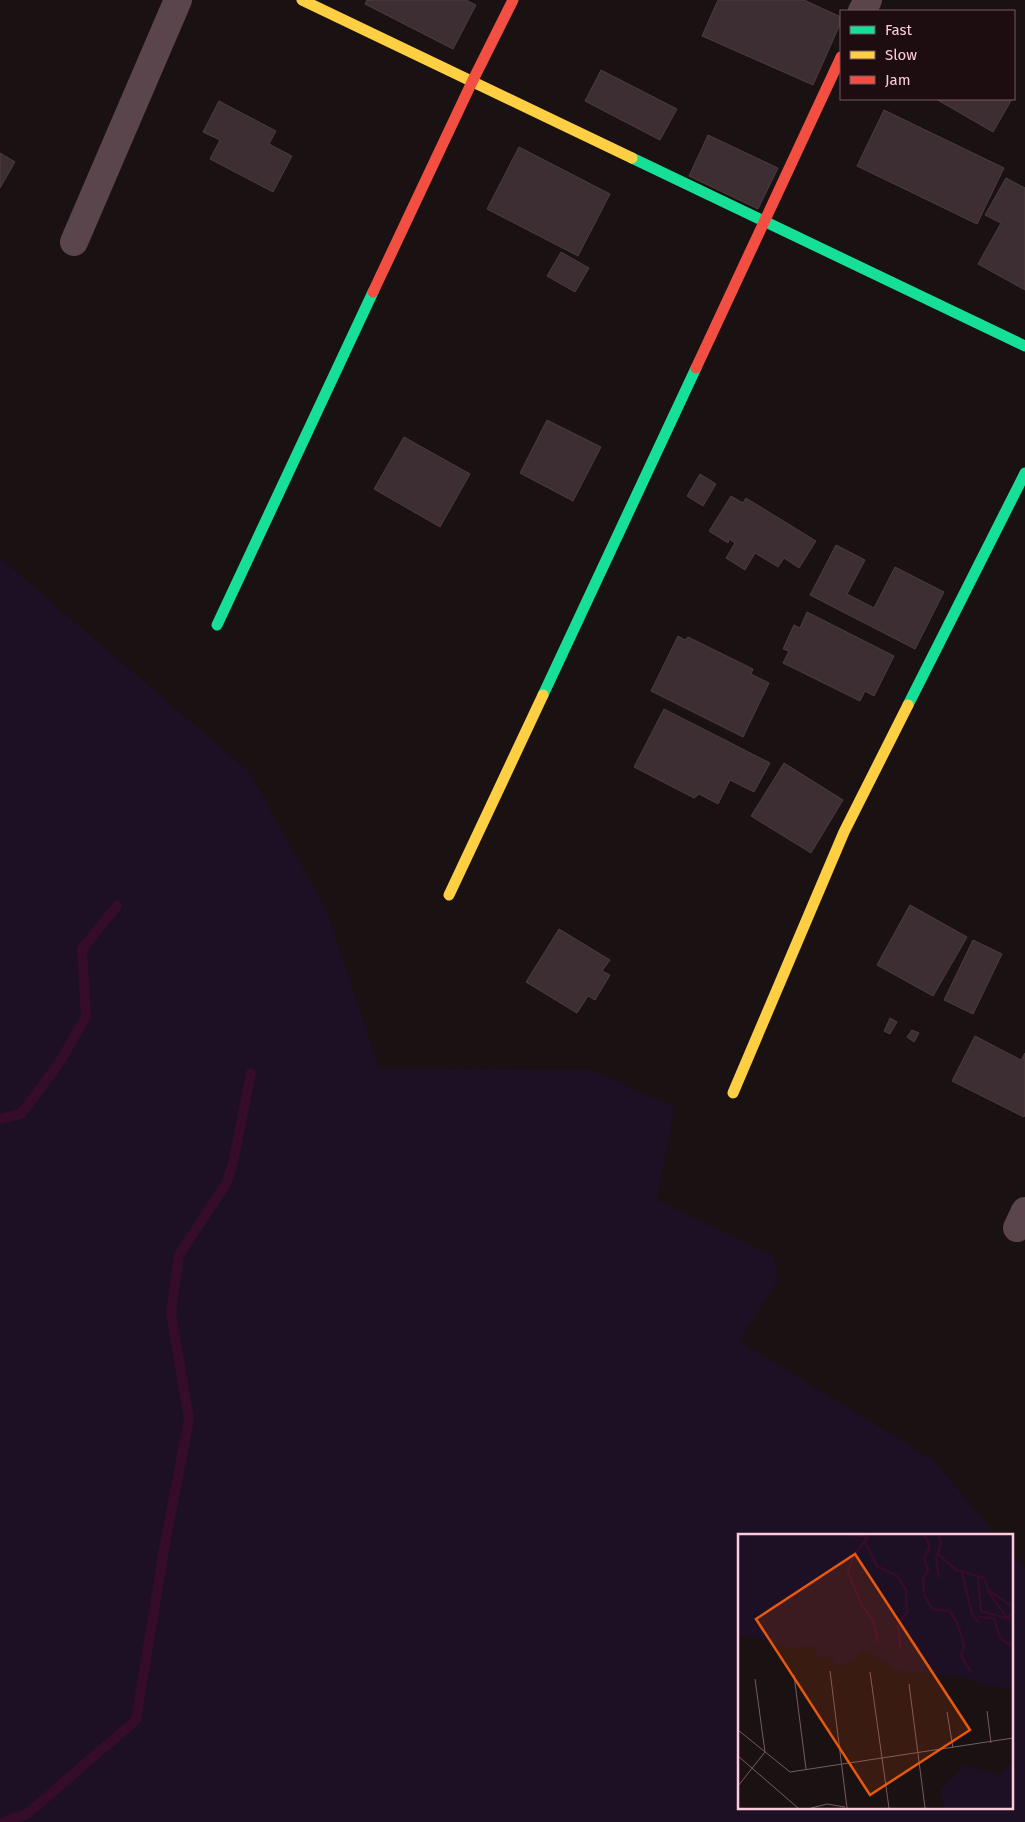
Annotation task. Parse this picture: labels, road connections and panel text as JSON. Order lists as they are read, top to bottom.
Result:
{
  "legend": ["Fast", "Slow", "Jam"]
}
